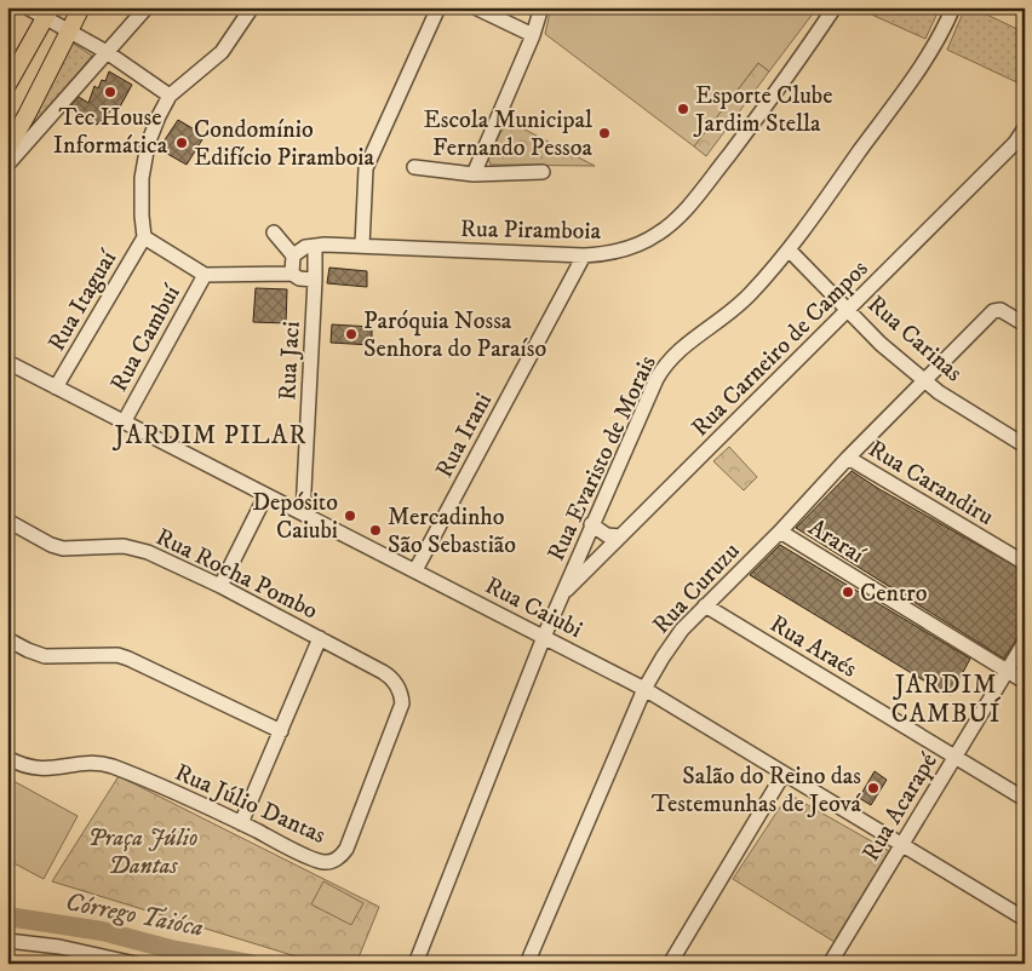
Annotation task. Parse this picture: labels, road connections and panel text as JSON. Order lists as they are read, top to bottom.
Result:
{
  "streets": {
    "street": [
      "Rua Piramboia",
      "Rua Itaguaí",
      "Rua Cambuí",
      "Rua Carinas",
      "Rua Carneiro de Campos",
      "Rua Jaci",
      "Rua Irani",
      "Rua Evaristo de Morais",
      "Rua Carandiru",
      "Araraí",
      "Rua Rocha Pombo",
      "Rua Curuzu",
      "Rua Caiubi",
      "Rua Araés",
      "Rua Júlio Dantas",
      "Rua Acarapé"
    ]
  },
  "crossings": [
    ["Rua Piramboia", "Rua Jaci"],
    ["Rua Piramboia", "Rua Irani"],
    ["Rua Itaguaí", "Rua Caiubi"],
    ["Rua Cambuí", "Rua Caiubi"],
    ["Rua Carinas", "Rua Carneiro de Campos"],
    ["Rua Carinas", "Rua Evaristo de Morais"],
    ["Rua Carinas", "Rua Curuzu"],
    ["Rua Carneiro de Campos", "Rua Evaristo de Morais"],
    ["Rua Jaci", "Rua Caiubi"],
    ["Rua Irani", "Rua Caiubi"],
    ["Rua Evaristo de Morais", "Rua Caiubi"],
    ["Rua Carandiru", "Rua Curuzu"],
    ["Araraí", "Rua Curuzu"],
    ["Araraí", "Rua Acarapé"],
    ["Rua Rocha Pombo", "Rua Júlio Dantas"],
    ["Rua Curuzu", "Rua Caiubi"],
    ["Rua Curuzu", "Rua Araés"],
    ["Rua Caiubi", "Rua Acarapé"],
    ["Rua Araés", "Rua Acarapé"]
  ],
  "districts": ["JARDIM PILAR", "JARDIM CAMBUÍ"],
  "water": ["Córrego Taióca"],
  "parks": ["Praça Júlio Dantas"],
  "places": [
    "Tec House Informática",
    "Esporte Clube Jardim Stella",
    "Escola Municipal Fernando Pessoa",
    "Condomínio Edifício Piramboia",
    "Paróquia Nossa Senhora do Paraíso",
    "Depósito Caiubi",
    "Mercadinho São Sebastião",
    "Centro",
    "Salão do Reino das Testemunhas de Jeová"
  ]
}
